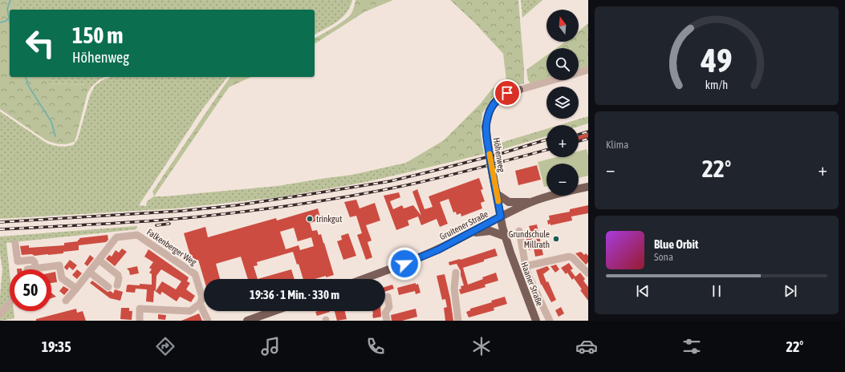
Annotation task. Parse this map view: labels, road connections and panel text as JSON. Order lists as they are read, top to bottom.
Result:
{
  "streets": {
    "main road": ["Höhenweg", "Gruitener Straße", "Haaner Straße"],
    "street": ["Falkenberger Weg"]
  },
  "crossings": [
    ["Höhenweg", "Gruitener Straße"],
    ["Höhenweg", "Haaner Straße"],
    ["Gruitener Straße", "Haaner Straße"]
  ],
  "places": ["trinkgut", "Grundschule Millrath"],
  "north": "top",
  "page": {
    "map_buttons": ["+", "−"],
    "turn": ["150 m", "Höhenweg"],
    "tile": "Klima",
    "heat": ["−", "22°", "+"],
    "song": ["Blue Orbit", "Sona"],
    "limit": "50",
    "trip": "19:36 · 1 Min. · 330 m",
    "tabs": ["19:35", "22°"],
    "gauge": ["49", "km/h"]
  }
}
